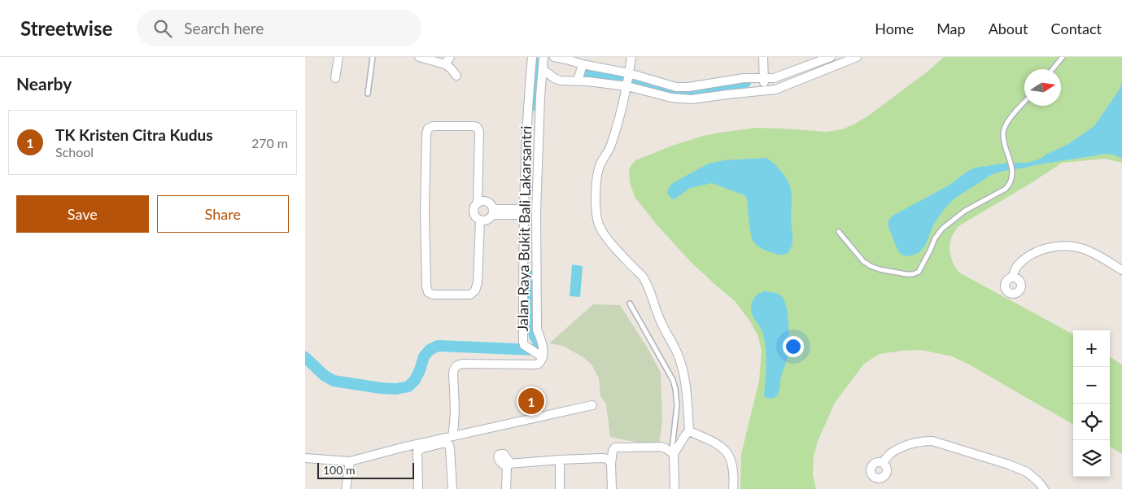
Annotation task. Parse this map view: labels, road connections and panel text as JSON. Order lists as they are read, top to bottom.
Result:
{
  "streets": {
    "street": ["Jalan Raya Bukit Bali Lakarsantri"]
  },
  "scale_bar": "100 m",
  "north": "right",
  "page": {
    "header": "Streetwise",
    "search": "Search here",
    "nav": [
      "Home",
      "Map",
      "About",
      "Contact"
    ],
    "heading": "Nearby",
    "list": [
      {
        "mark": "1",
        "name": "TK Kristen Citra Kudus",
        "note": "School",
        "value": "270 m"
      }
    ],
    "buttons": ["Save", "Share"],
    "map_buttons": ["+", "−"],
    "pins": "1",
    "scale": "100 m"
  }
}
